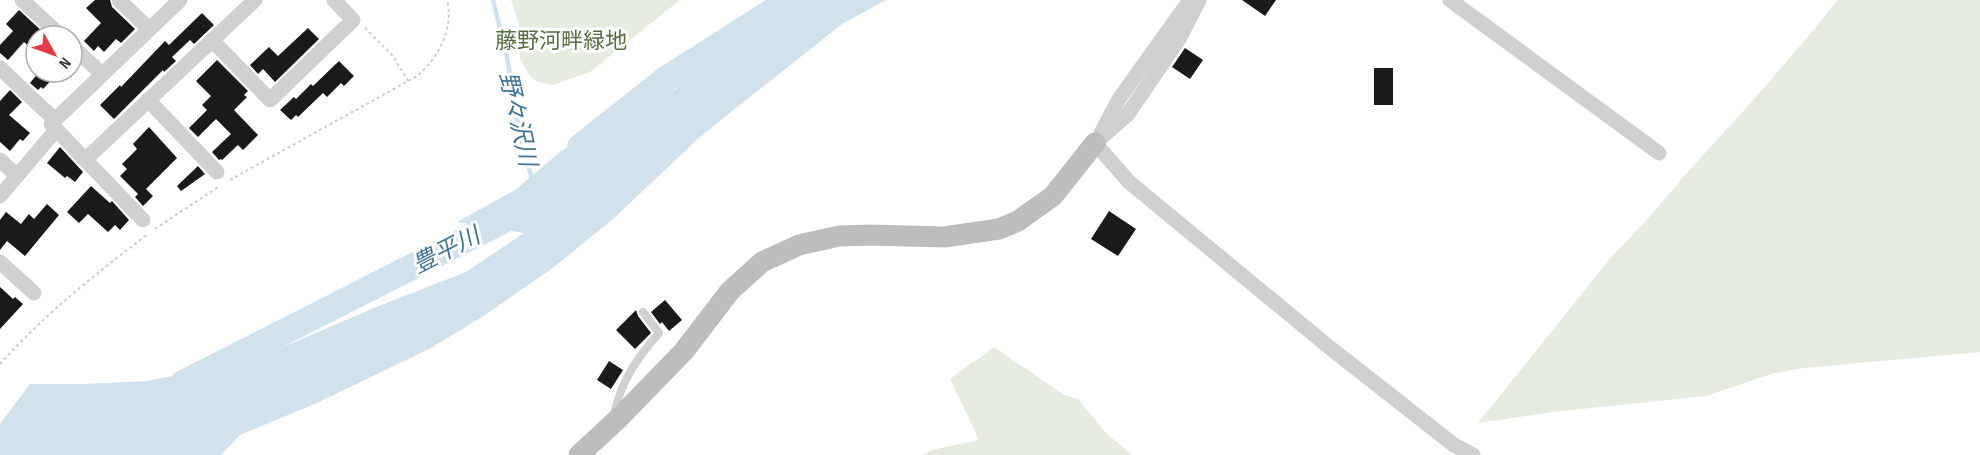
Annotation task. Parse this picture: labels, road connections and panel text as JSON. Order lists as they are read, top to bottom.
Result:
{
  "water": ["野々沢川", "豊平川"],
  "parks": ["藤野河畔緑地"],
  "north": "bottom right"
}
